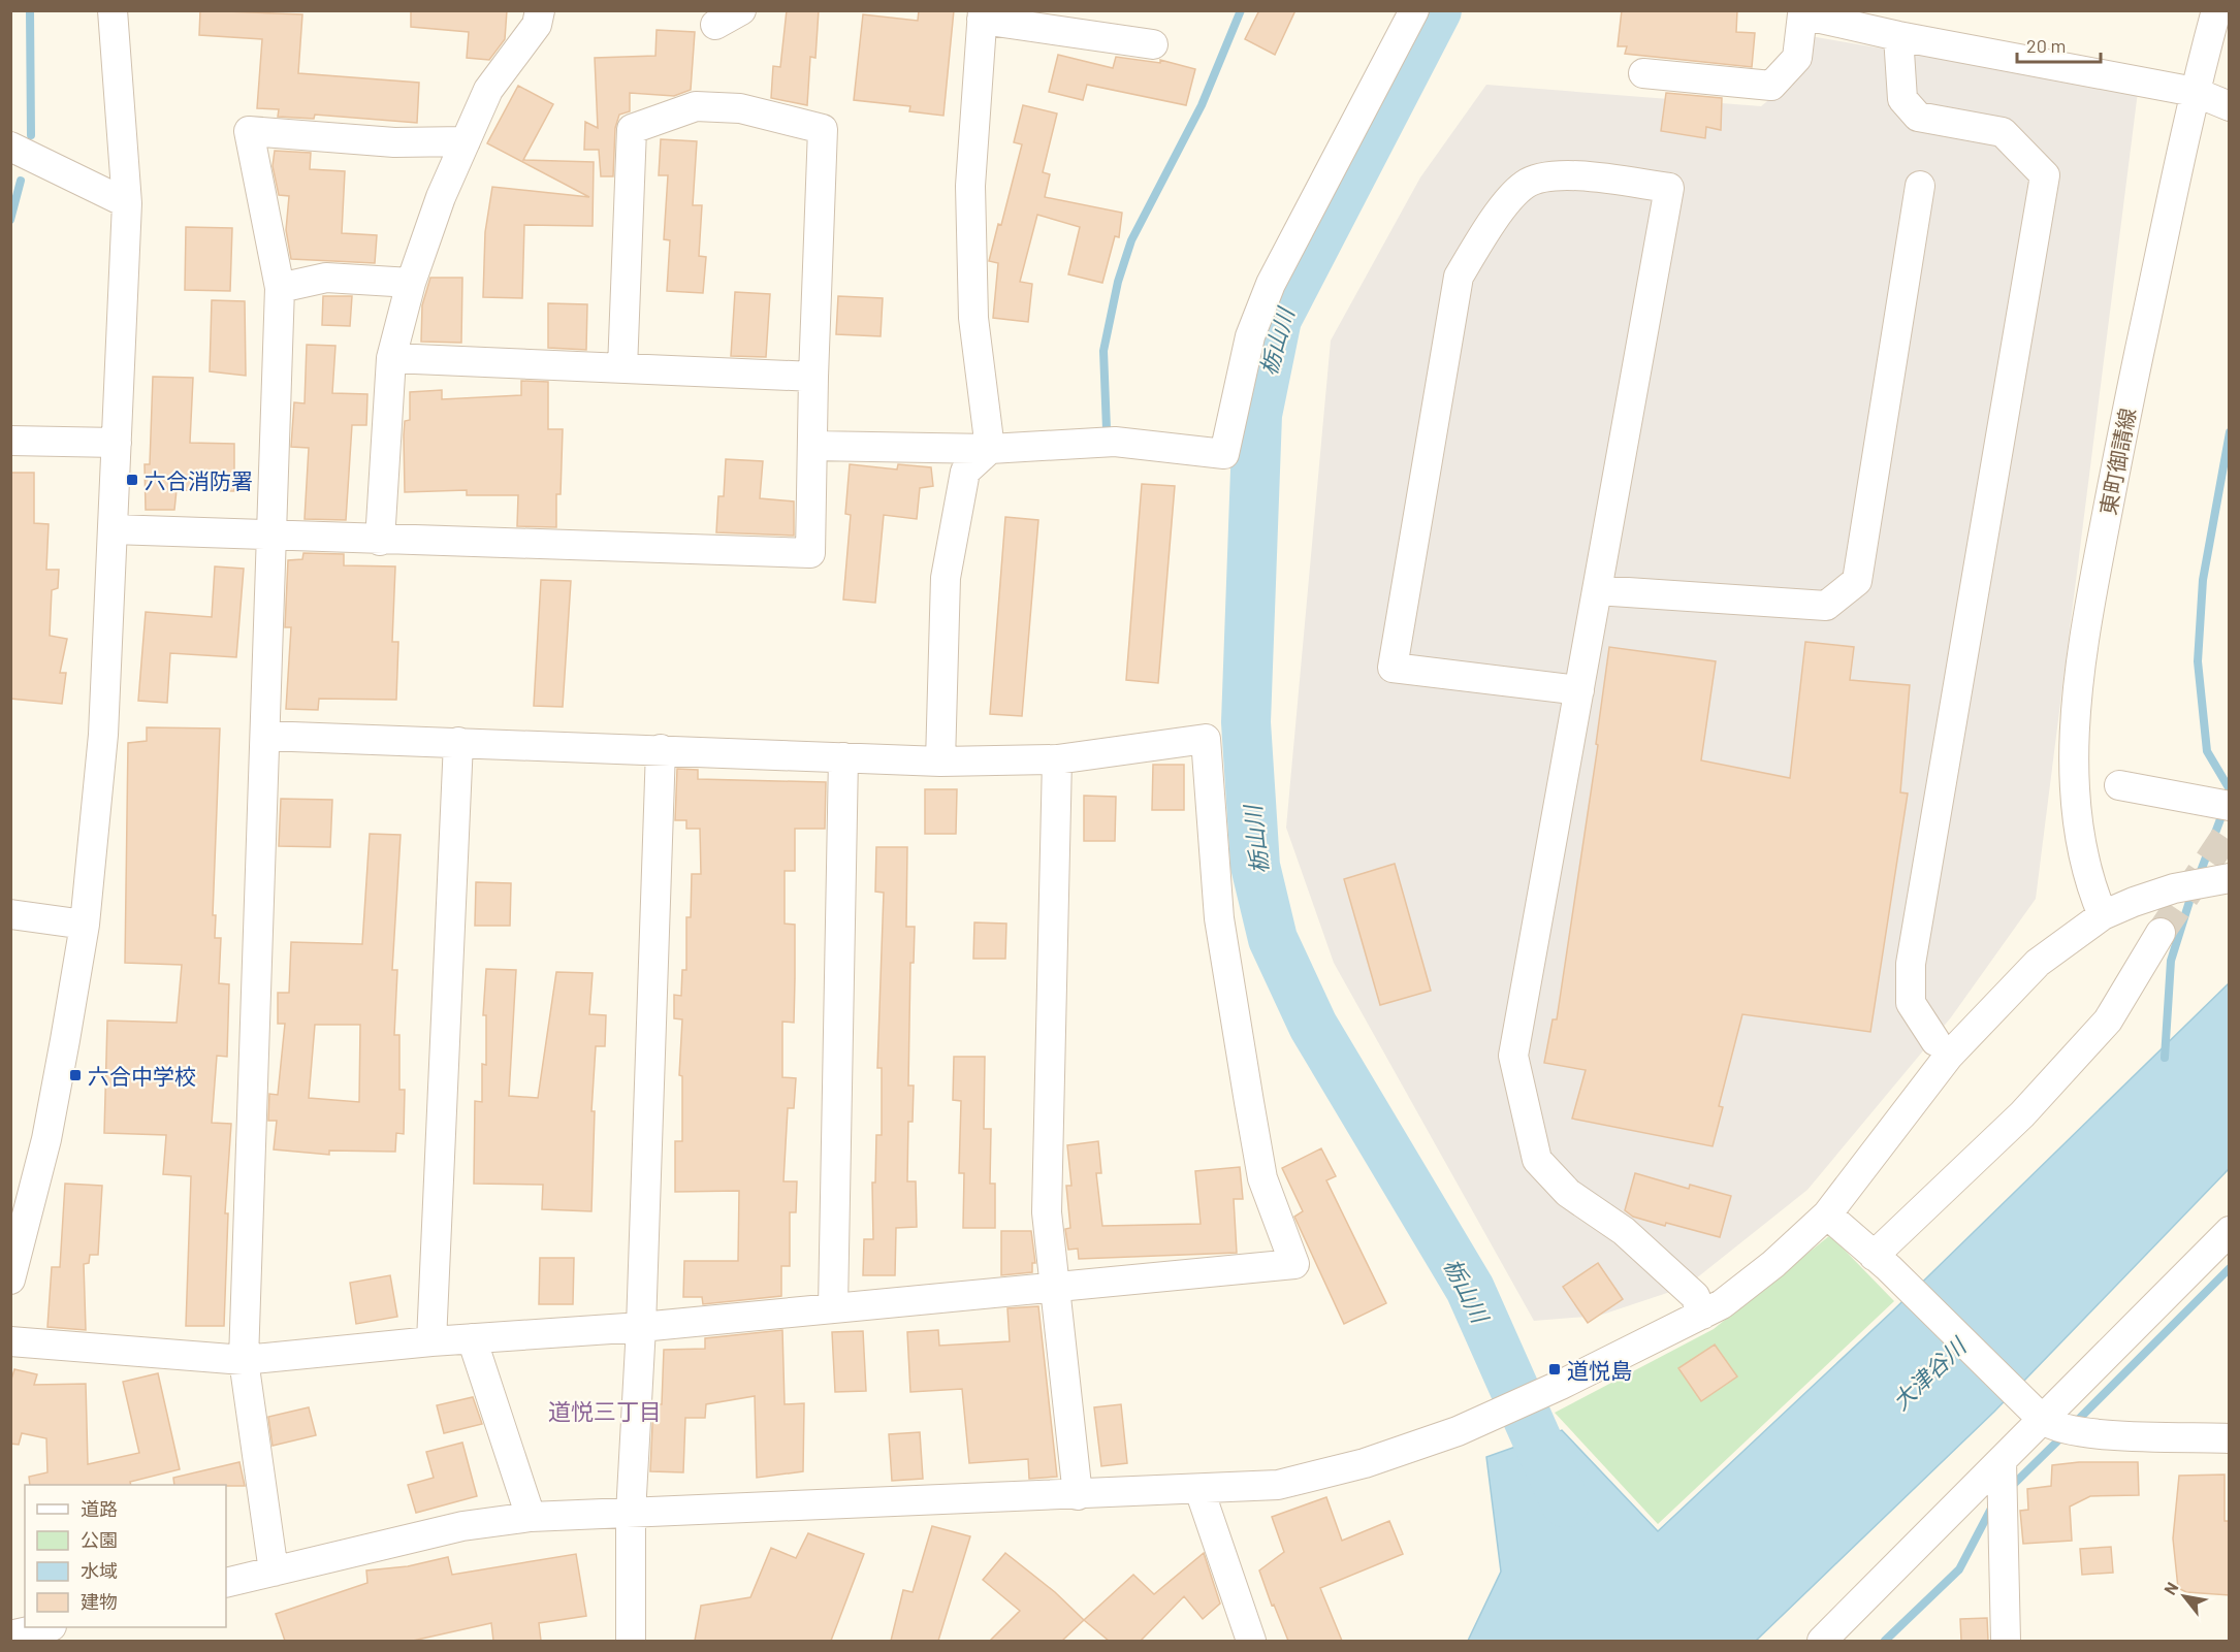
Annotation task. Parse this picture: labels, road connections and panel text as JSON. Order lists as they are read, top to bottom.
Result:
{
  "streets": {
    "street": ["東町御請線"]
  },
  "districts": ["道悦三丁目"],
  "water": ["栃山川", "大津谷川"],
  "places": {
    "transit": ["六合消防署", "六合中学校", "道悦島"]
  },
  "legend": [
    "道路",
    "公園",
    "水域",
    "建物"
  ],
  "scale_bar": "20 m",
  "north": "top left"
}
